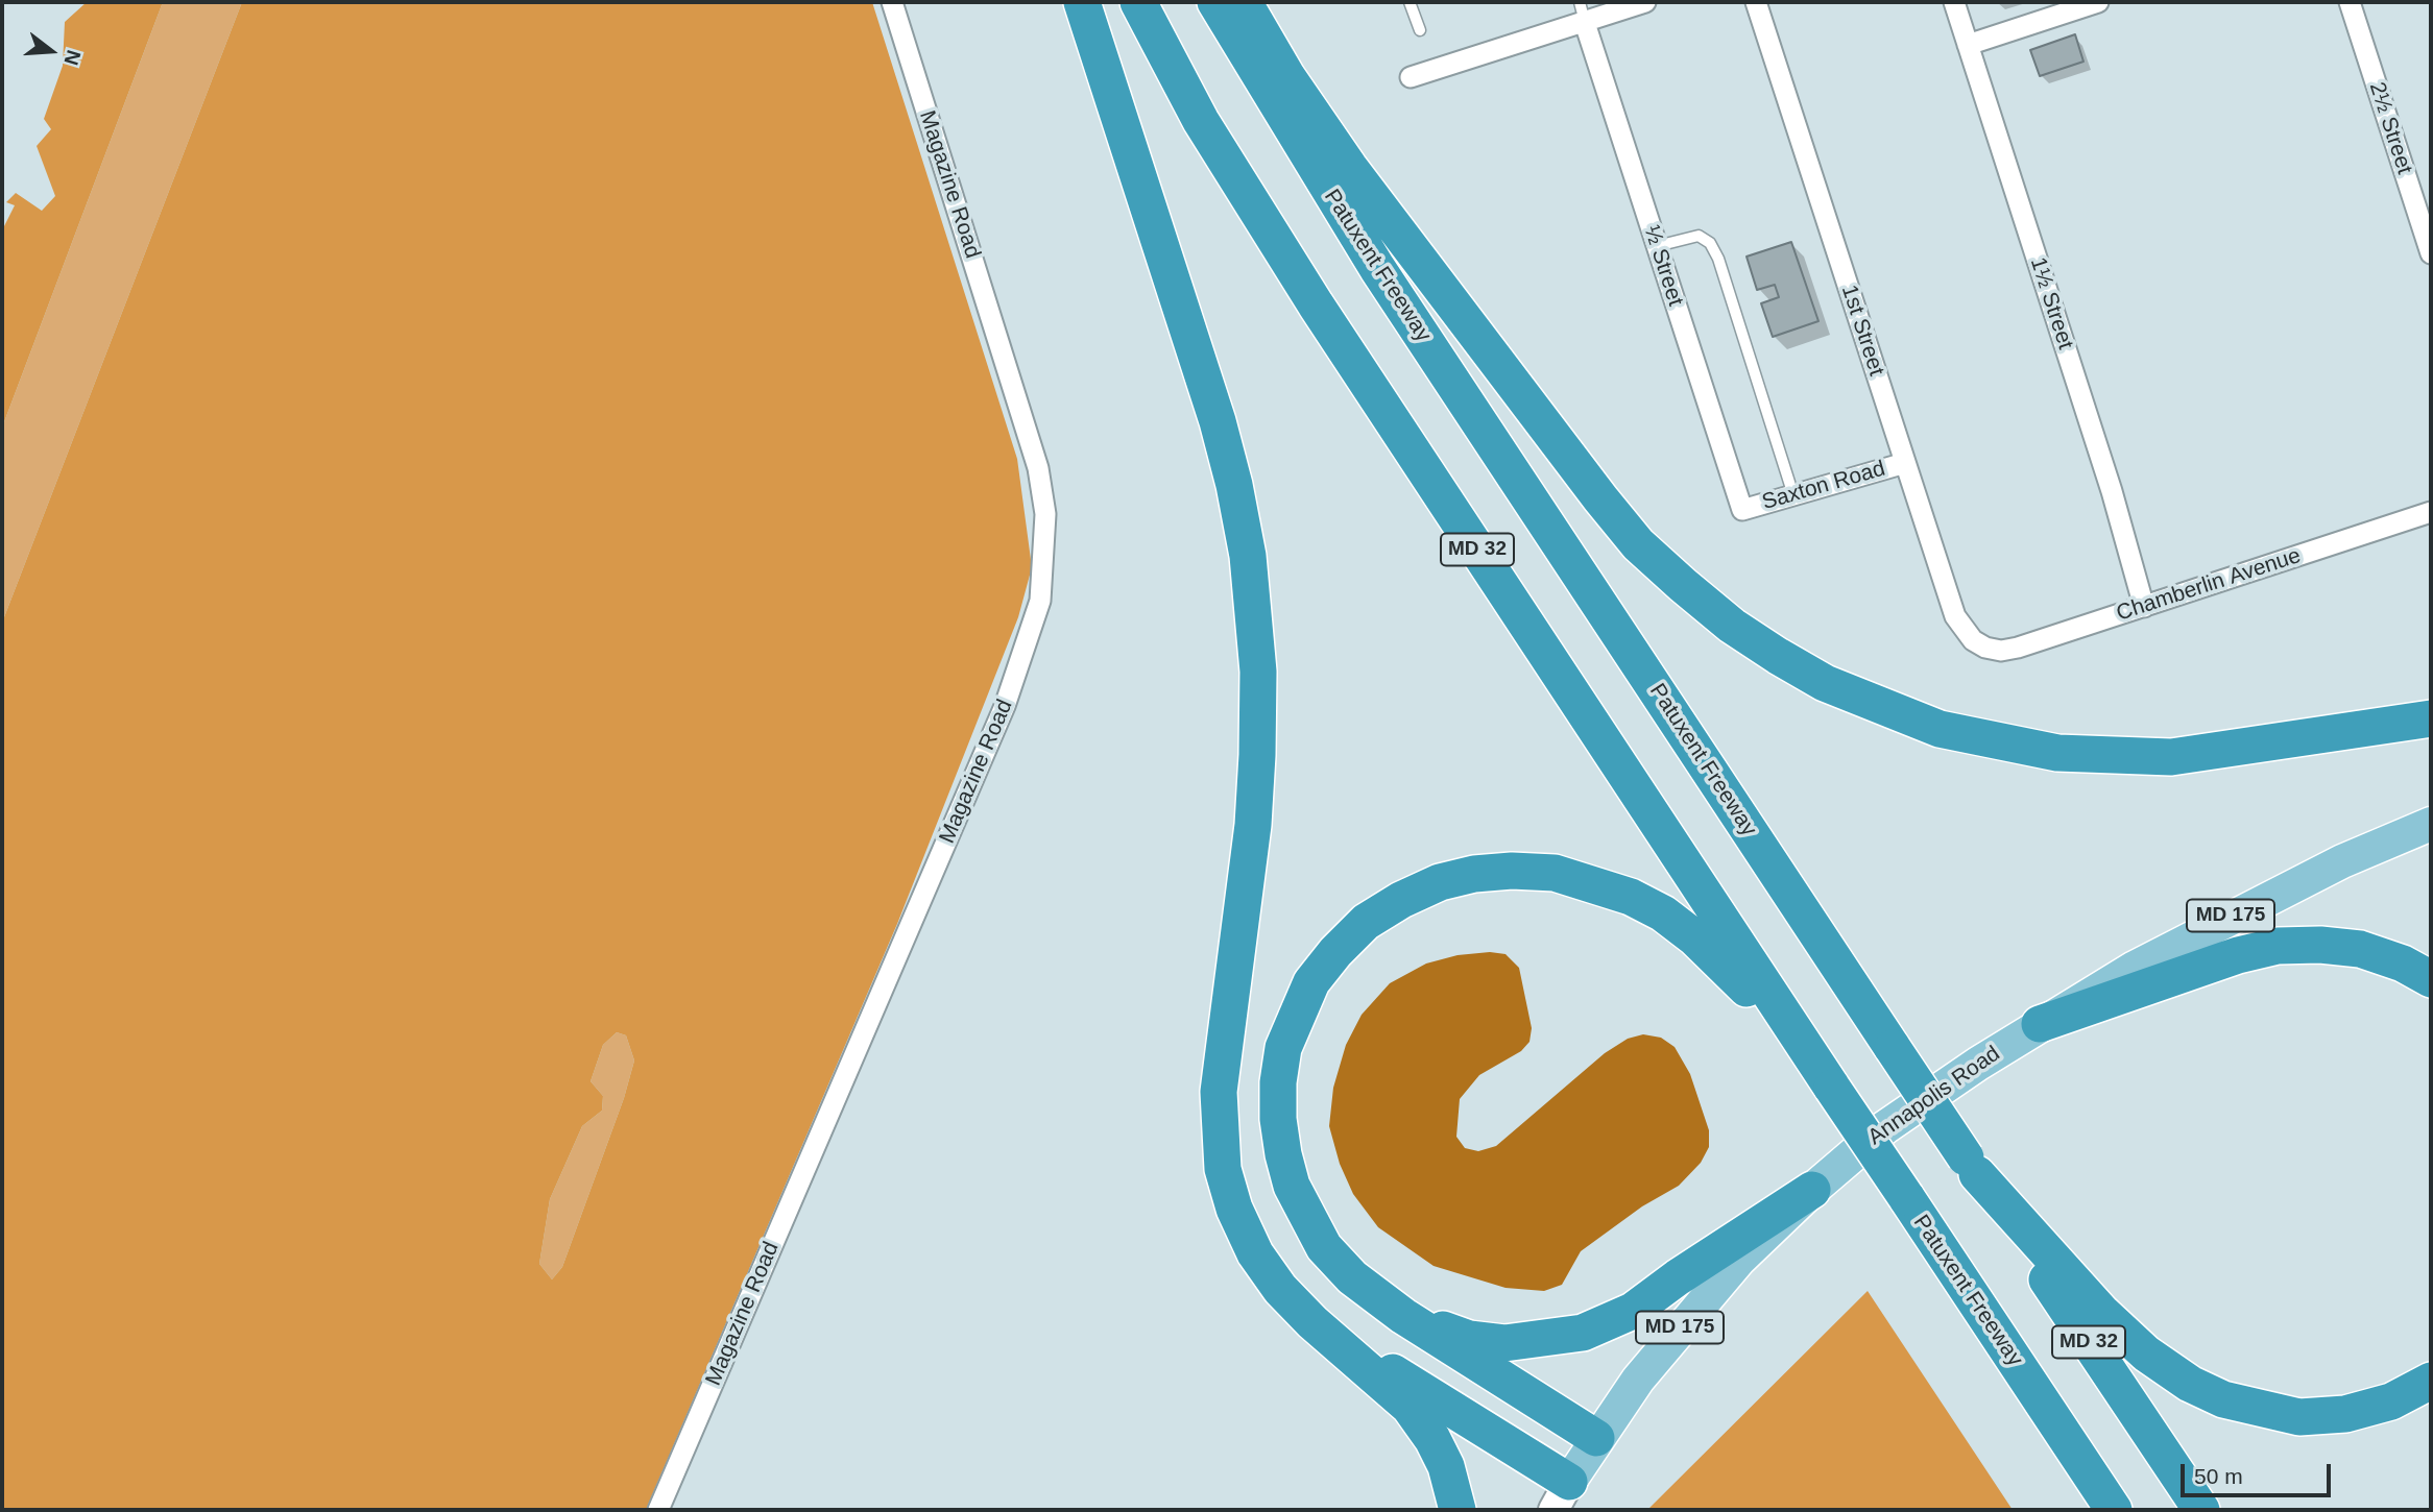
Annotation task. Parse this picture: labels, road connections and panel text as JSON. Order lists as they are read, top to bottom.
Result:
{
  "streets": {
    "highway": ["Patuxent Freeway", "MD 32"],
    "main road": ["MD 175", "Annapolis Road"],
    "street": [
      "2½ Street",
      "Magazine Road",
      "½ Street",
      "1½ Street",
      "1st Street",
      "Saxton Road",
      "Chamberlin Avenue"
    ]
  },
  "crossings": [
    ["½ Street", "Saxton Road"],
    ["1½ Street", "Chamberlin Avenue"],
    ["1st Street", "Saxton Road"],
    ["1st Street", "Chamberlin Avenue"]
  ],
  "scale_bar": "50 m",
  "north": "right"
}
